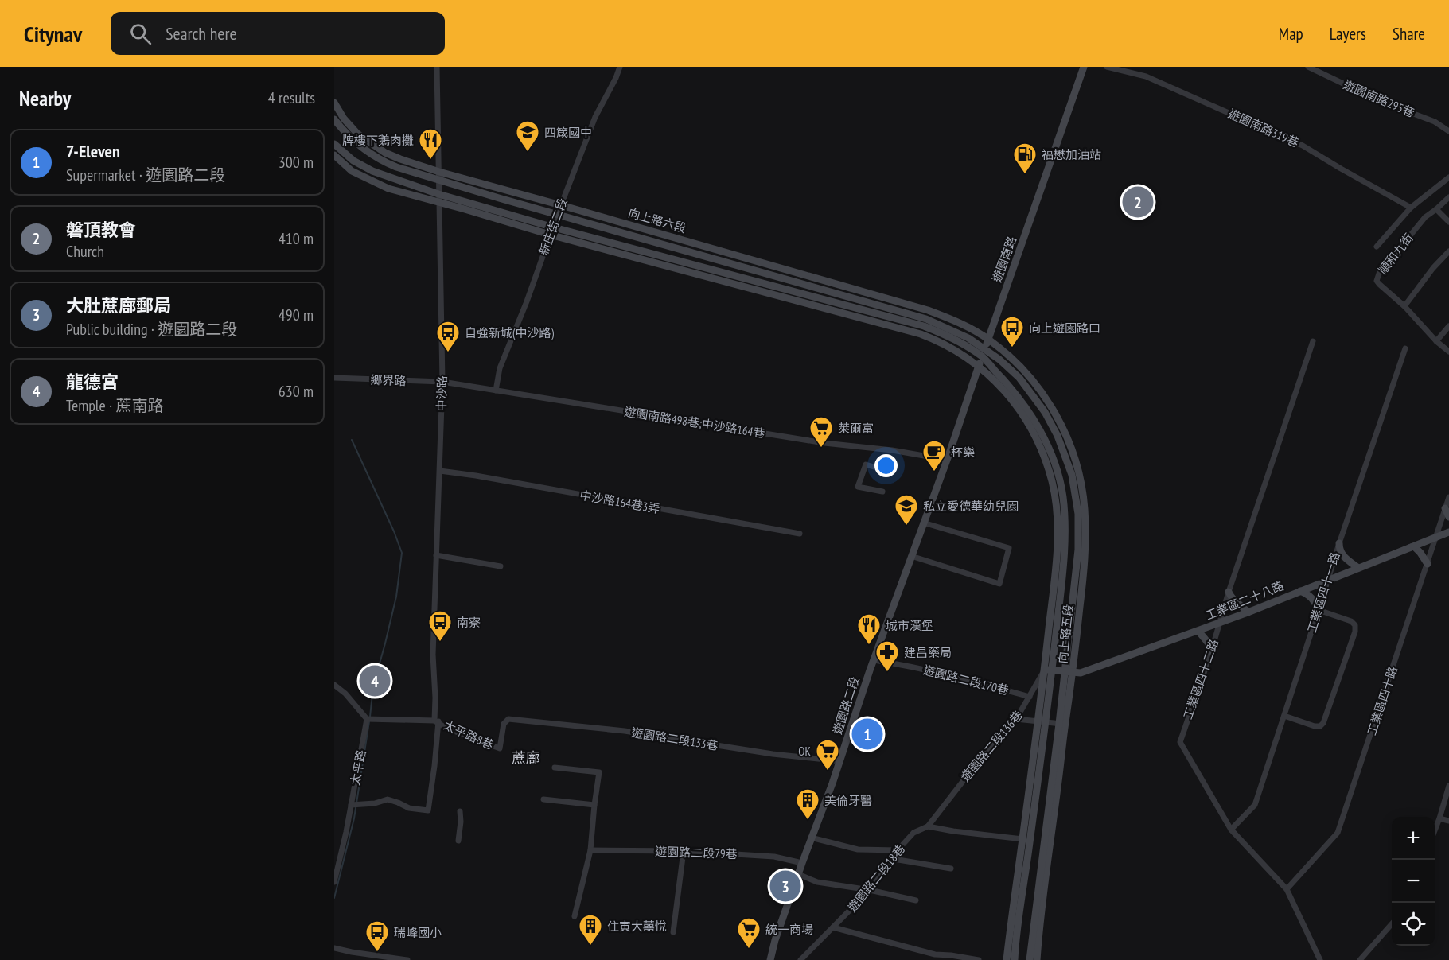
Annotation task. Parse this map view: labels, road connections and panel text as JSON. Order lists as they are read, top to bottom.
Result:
{
  "streets": {
    "main road": [
      "向上路六段",
      "遊園南路",
      "工業區二十八路",
      "向上路五段",
      "遊園路二段"
    ],
    "street": [
      "遊園南路295巷",
      "遊園南路319巷",
      "新庄街二段",
      "順和九街",
      "鄉界路",
      "中沙路",
      "遊園南路498巷;中沙路164巷",
      "中沙路164巷3弄",
      "工業區四十一路",
      "工業區四十二路",
      "遊園路二段170巷",
      "工業區四十路",
      "太平路8巷",
      "遊園路二段133巷",
      "遊園路二段136巷",
      "太平路",
      "遊園路二段79巷",
      "遊園路二段18巷"
    ]
  },
  "crossings": [
    ["向上路六段", "新庄街二段"],
    ["向上路六段", "遊園南路"],
    ["向上路六段", "中沙路"],
    ["向上路六段", "向上路五段"],
    ["新庄街二段", "遊園南路498巷;中沙路164巷"],
    ["遊園南路", "遊園南路498巷;中沙路164巷"],
    ["遊園南路", "向上路五段"],
    ["遊園南路", "遊園路二段"],
    ["鄉界路", "中沙路"],
    ["鄉界路", "遊園南路498巷;中沙路164巷"],
    ["中沙路", "遊園南路498巷;中沙路164巷"],
    ["中沙路", "中沙路164巷3弄"],
    ["中沙路", "太平路8巷"],
    ["中沙路", "太平路"],
    ["遊園南路498巷;中沙路164巷", "遊園路二段"],
    ["工業區四十一路", "工業區二十八路"],
    ["工業區四十一路", "工業區四十二路"],
    ["工業區二十八路", "向上路五段"],
    ["工業區二十八路", "工業區四十二路"],
    ["工業區二十八路", "工業區四十路"],
    ["工業區二十八路", "遊園路二段136巷"],
    ["向上路五段", "遊園路二段136巷"],
    ["工業區四十二路", "工業區四十路"],
    ["遊園路二段170巷", "遊園路二段"],
    ["遊園路二段170巷", "遊園路二段136巷"],
    ["遊園路二段", "遊園路二段133巷"],
    ["遊園路二段", "遊園路二段79巷"],
    ["太平路8巷", "遊園路二段133巷"],
    ["遊園路二段136巷", "遊園路二段18巷"]
  ],
  "districts": ["蔗廍"],
  "places": {
    "school or university": ["四箴國中", "私立愛德華幼兒園"],
    "restaurant": ["牌樓下鵝肉攤", "城市漢堡"],
    "fuel station": ["福懋加油站"],
    "bus stop": [
      "向上遊園路口",
      "自強新城(中沙路)",
      "南寮",
      "瑞峰國小"
    ],
    "supermarket": ["萊爾富", "OK", "統一商場"],
    "cafe": ["杯樂"],
    "pharmacy": ["建昌藥局"],
    "building": ["美倫牙醫", "住寅大囍悅"]
  },
  "page": {
    "header": "Citynav",
    "search": "Search here",
    "nav": ["Map", "Layers", "Share"],
    "heading": ["Nearby", "4 results"],
    "list": [
      {
        "mark": "1",
        "name": "7-Eleven",
        "note": "Supermarket · 遊園路二段",
        "value": "300 m"
      },
      {
        "mark": "2",
        "name": "磐頂教會",
        "note": "Church",
        "value": "410 m"
      },
      {
        "mark": "3",
        "name": "大肚蔗廍郵局",
        "note": "Public building · 遊園路二段",
        "value": "490 m"
      },
      {
        "mark": "4",
        "name": "龍德宮",
        "note": "Temple · 蔗南路",
        "value": "630 m"
      }
    ],
    "pins": [
      "2",
      "4",
      "1",
      "3"
    ],
    "map_buttons": ["+", "−"]
  }
}
